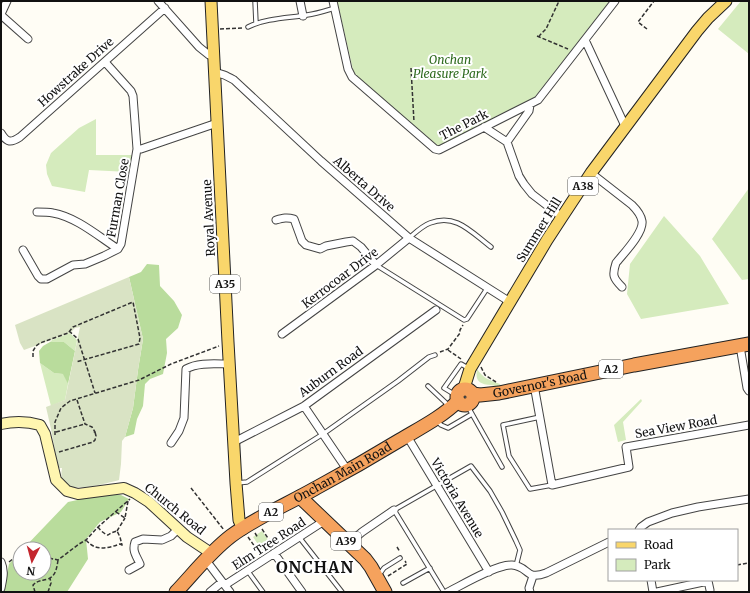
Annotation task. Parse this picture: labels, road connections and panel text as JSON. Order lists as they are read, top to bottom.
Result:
{
  "streets": {
    "highway": [
      "A2",
      "Governor's Road",
      "Onchan Main Road",
      "A39"
    ],
    "main road": [
      "A38",
      "Royal Avenue",
      "Summer Hill",
      "A35",
      "Church Road"
    ],
    "street": [
      "Howstrake Drive",
      "The Park",
      "Alberta Drive",
      "Furman Close",
      "Kerrocoar Drive",
      "Auburn Road",
      "Sea View Road",
      "Victoria Avenue",
      "Elm Tree Road"
    ]
  },
  "crossings": [
    ["Howstrake Drive", "Furman Close"],
    ["Alberta Drive", "Royal Avenue"],
    ["Alberta Drive", "Summer Hill"],
    ["Alberta Drive", "Kerrocoar Drive"],
    ["Royal Avenue", "Auburn Road"],
    ["Royal Avenue", "Onchan Main Road"],
    ["Summer Hill", "Governor's Road"],
    ["Summer Hill", "Onchan Main Road"],
    ["Governor's Road", "Onchan Main Road"],
    ["Onchan Main Road", "Victoria Avenue"],
    ["Onchan Main Road", "Church Road"],
    ["Onchan Main Road", "A39"],
    ["A39", "Elm Tree Road"]
  ],
  "districts": ["ONCHAN"],
  "parks": ["Onchan Pleasure Park"],
  "legend": ["Road", "Park"],
  "north": "bottom"
}
